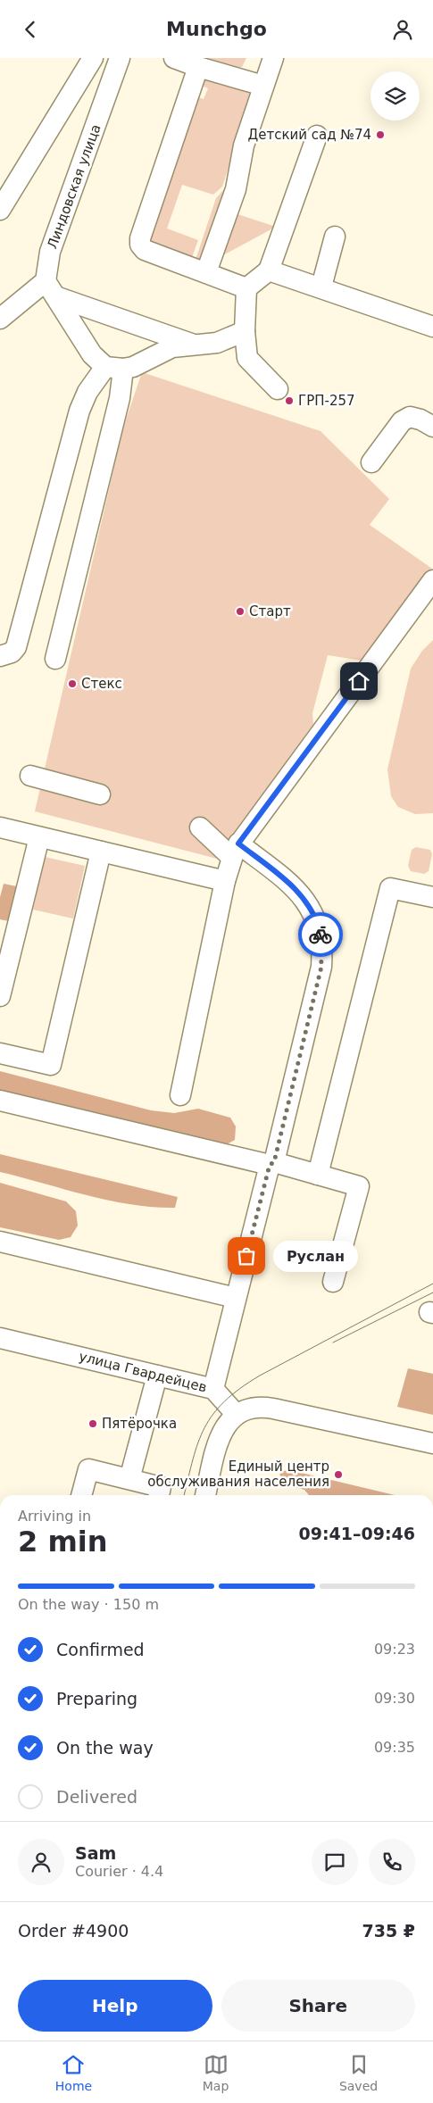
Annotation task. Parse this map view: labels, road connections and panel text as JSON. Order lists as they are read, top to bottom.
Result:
{
  "streets": {
    "street": ["Линдовская улица", "улица Гвардейцев"]
  },
  "places": [
    "Детский сад №74",
    "ГРП-257",
    "Старт",
    "Стекс",
    "Руслан",
    "Пятёрочка",
    "Единый центр обслуживания населения"
  ],
  "page": {
    "header": "Munchgo",
    "bubble": "Руслан",
    "heading": ["2 min", "Arriving in", "09:41–09:46"],
    "panel": [
      "Sam",
      "Courier · 4.4",
      "Order #4900",
      "735 ₽"
    ],
    "bar": "On the way · 150 m",
    "list": [
      ["Confirmed", "09:23"],
      ["Preparing", "09:30"],
      ["On the way", "09:35"],
      "Delivered"
    ],
    "buttons": ["Help", "Share"],
    "tabs": ["Home", "Map", "Saved"]
  }
}
